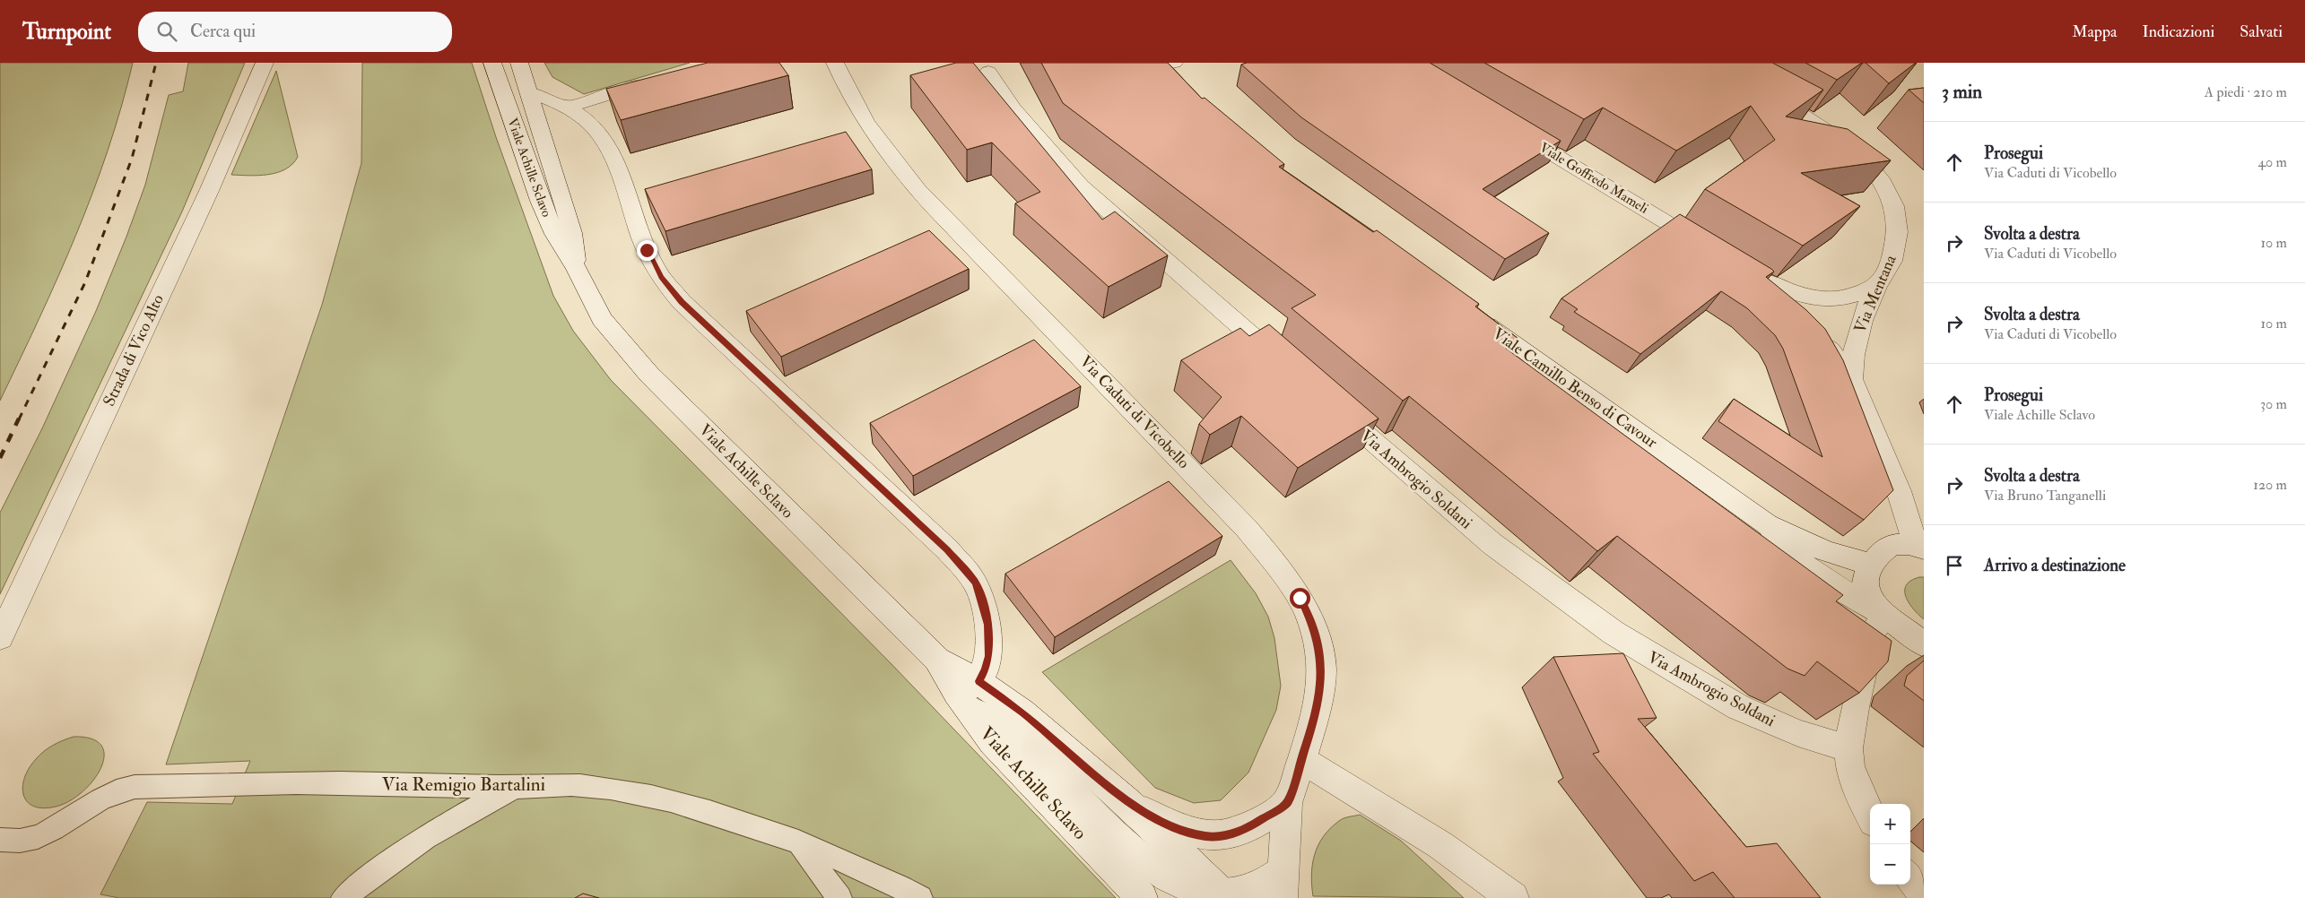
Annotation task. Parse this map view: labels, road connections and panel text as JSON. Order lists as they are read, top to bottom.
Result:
{
  "streets": {
    "street": [
      "Viale Achille Sclavo",
      "Viale Goffredo Mameli",
      "Via Mentana",
      "Strada di Vico Alto",
      "Viale Camillo Benso di Cavour",
      "Via Caduti di Vicobello",
      "Via Ambrogio Soldani"
    ],
    "lane": ["Via Remigio Bartalini"]
  },
  "crossings": [
    ["Viale Achille Sclavo", "Via Caduti di Vicobello"]
  ],
  "page": {
    "header": "Turnpoint",
    "search": "Cerca qui",
    "nav": ["Mappa", "Indicazioni", "Salvati"],
    "heading": ["3 min", "A piedi · 210 m"],
    "list": [
      ["Prosegui", "Via Caduti di Vicobello", "40 m"],
      ["Svolta a destra", "Via Caduti di Vicobello", "10 m"],
      ["Svolta a destra", "Via Caduti di Vicobello", "10 m"],
      ["Prosegui", "Viale Achille Sclavo", "30 m"],
      ["Svolta a destra", "Via Bruno Tanganelli", "120 m"],
      "Arrivo a destinazione"
    ],
    "map_buttons": ["+", "−"]
  }
}
